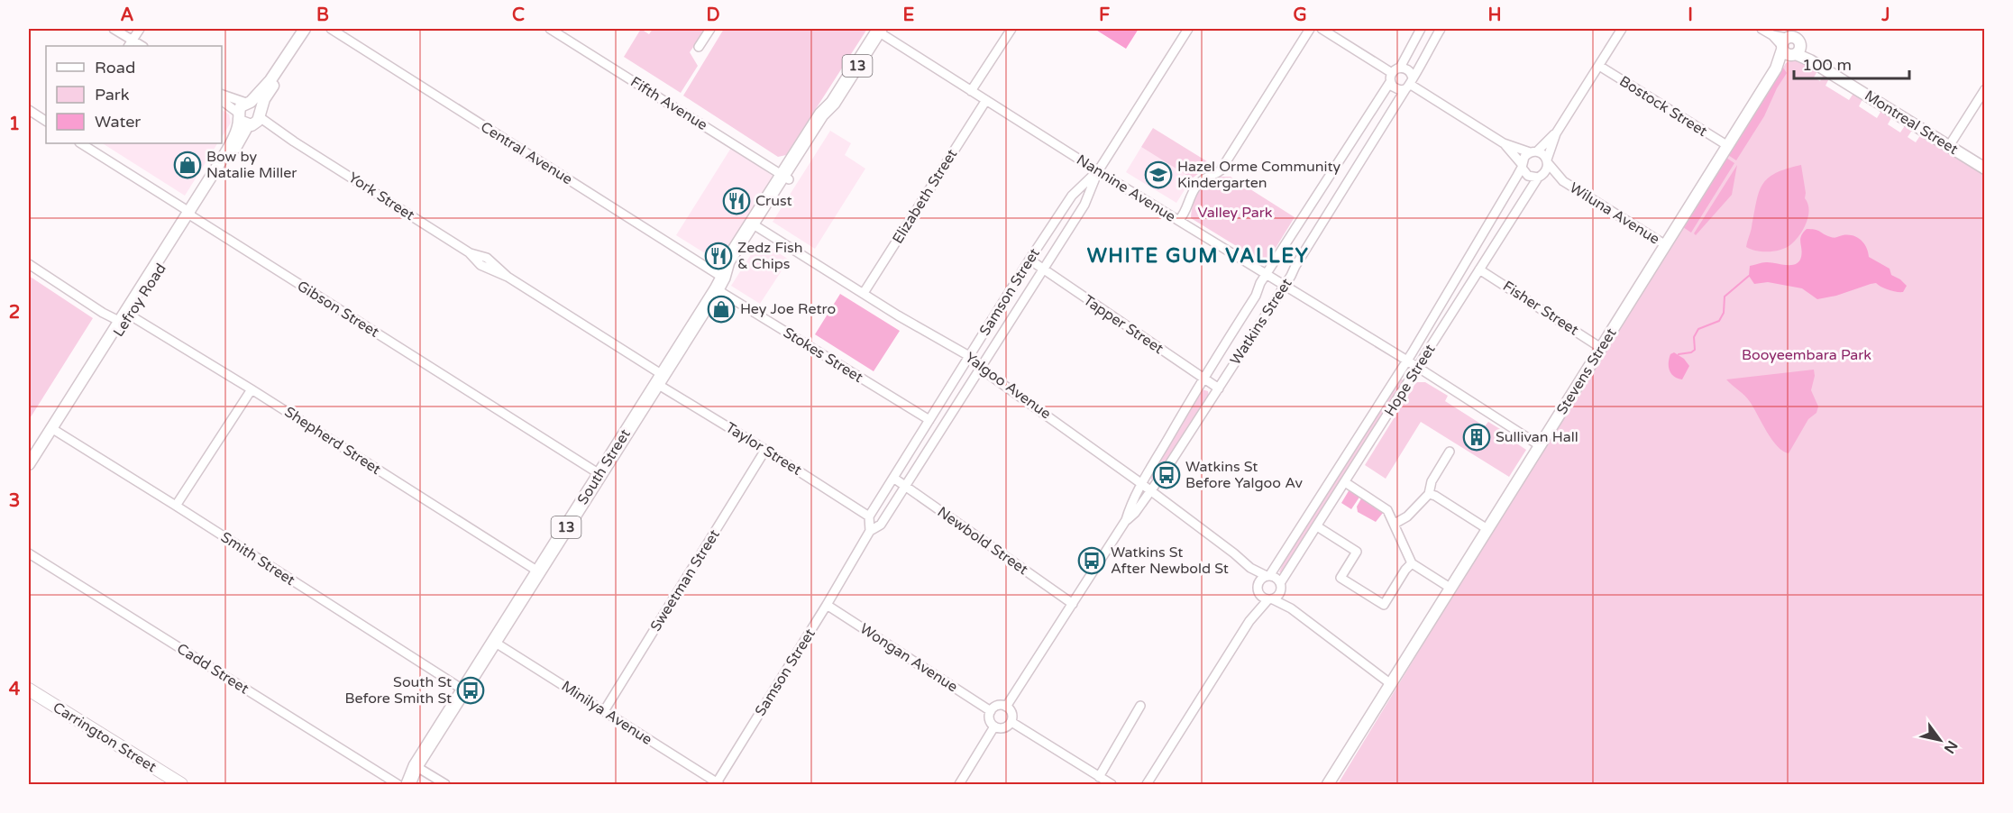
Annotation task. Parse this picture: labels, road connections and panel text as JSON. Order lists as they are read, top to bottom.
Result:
{
  "streets": {
    "main road": ["13", "South Street", "Carrington Street"],
    "street": [
      "Fifth Avenue",
      "Bostock Street",
      "Montreal Street",
      "Central Avenue",
      "Nannine Avenue",
      "York Street",
      "Elizabeth Street",
      "Wiluna Avenue",
      "Samson Street",
      "Lefroy Road",
      "Fisher Street",
      "Gibson Street",
      "Watkins Street",
      "Tapper Street",
      "Stokes Street",
      "Stevens Street",
      "Hope Street",
      "Yalgoo Avenue",
      "Shepherd Street",
      "Taylor Street",
      "Newbold Street",
      "Smith Street",
      "Sweetman Street",
      "Wongan Avenue",
      "Cadd Street",
      "Minilya Avenue"
    ]
  },
  "crossings": [
    ["Fifth Avenue", "South Street"],
    ["Bostock Street", "Stevens Street"],
    ["Montreal Street", "Stevens Street"],
    ["Central Avenue", "Stokes Street"],
    ["Central Avenue", "South Street"],
    ["Nannine Avenue", "Elizabeth Street"],
    ["Nannine Avenue", "Samson Street"],
    ["Nannine Avenue", "Watkins Street"],
    ["Nannine Avenue", "Stevens Street"],
    ["Nannine Avenue", "Hope Street"],
    ["Nannine Avenue", "South Street"],
    ["York Street", "Lefroy Road"],
    ["York Street", "Taylor Street"],
    ["York Street", "South Street"],
    ["Elizabeth Street", "Yalgoo Avenue"],
    ["Wiluna Avenue", "Stevens Street"],
    ["Wiluna Avenue", "Hope Street"],
    ["Samson Street", "Tapper Street"],
    ["Samson Street", "Stokes Street"],
    ["Samson Street", "Yalgoo Avenue"],
    ["Samson Street", "Taylor Street"],
    ["Samson Street", "Newbold Street"],
    ["Samson Street", "Wongan Avenue"],
    ["Samson Street", "Minilya Avenue"],
    ["Lefroy Road", "Gibson Street"],
    ["Lefroy Road", "Shepherd Street"],
    ["Lefroy Road", "Smith Street"],
    ["Fisher Street", "Stevens Street"],
    ["Fisher Street", "Hope Street"],
    ["Gibson Street", "South Street"],
    ["Watkins Street", "Tapper Street"],
    ["Watkins Street", "Yalgoo Avenue"],
    ["Watkins Street", "Newbold Street"],
    ["Watkins Street", "Wongan Avenue"],
    ["Stokes Street", "South Street"],
    ["Hope Street", "Yalgoo Avenue"],
    ["Yalgoo Avenue", "South Street"],
    ["Shepherd Street", "South Street"],
    ["Taylor Street", "South Street"],
    ["Taylor Street", "Sweetman Street"],
    ["South Street", "Smith Street"],
    ["South Street", "Cadd Street"],
    ["South Street", "Minilya Avenue"],
    ["Sweetman Street", "Minilya Avenue"]
  ],
  "districts": ["WHITE GUM VALLEY"],
  "parks": ["Valley Park", "Booyeembara Park"],
  "places": {
    "shop": ["Bow by Natalie Miller", "Hey Joe Retro"],
    "school or university": ["Hazel Orme Community Kindergarten"],
    "restaurant": ["Crust", "Zedz Fish & Chips"],
    "building": ["Sullivan Hall"],
    "bus stop": ["Watkins St Before Yalgoo Av", "Watkins St After Newbold St", "South St Before Smith St"]
  },
  "legend": ["Road", "Park", "Water"],
  "scale_bar": "100 m",
  "north": "bottom right",
  "grid": {
    "columns": [
      "A",
      "B",
      "C",
      "D",
      "E",
      "F",
      "G",
      "H",
      "I",
      "J"
    ],
    "rows": [
      "1",
      "2",
      "3",
      "4"
    ]
  }
}
